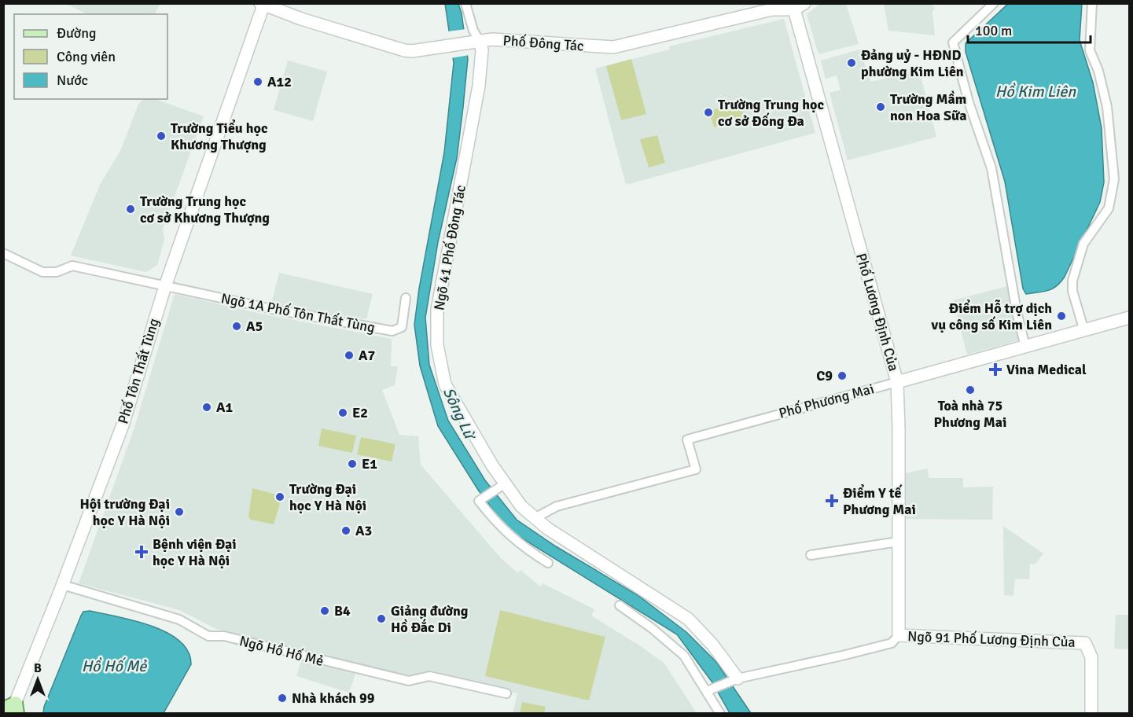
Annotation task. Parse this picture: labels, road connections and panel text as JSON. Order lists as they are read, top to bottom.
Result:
{
  "streets": {
    "street": [
      "Phố Đông Tác",
      "Ngõ 41 Phố Đông Tác",
      "Phố Lương Định Của",
      "Ngõ 1A Phố Tôn Thất Tùng",
      "Phố Tôn Thất Tùng",
      "Phố Phương Mai",
      "Ngõ 91 Phố Lương Định Của",
      "Ngõ Hồ Hố Mẻ"
    ]
  },
  "crossings": [
    ["Phố Đông Tác", "Ngõ 41 Phố Đông Tác"],
    ["Phố Đông Tác", "Phố Lương Định Của"],
    ["Phố Đông Tác", "Phố Tôn Thất Tùng"],
    ["Ngõ 41 Phố Đông Tác", "Phố Phương Mai"],
    ["Phố Lương Định Của", "Phố Phương Mai"],
    ["Phố Lương Định Của", "Ngõ 91 Phố Lương Định Của"],
    ["Ngõ 1A Phố Tôn Thất Tùng", "Phố Tôn Thất Tùng"],
    ["Phố Tôn Thất Tùng", "Ngõ Hồ Hố Mẻ"]
  ],
  "water": ["Hồ Kim Liên", "Sông Lừ", "Hồ Hố Mẻ"],
  "places": {
    "other": [
      "Đảng uỷ - HĐND phường Kim Liên",
      "A12",
      "Trường Mầm non Hoa Sữa",
      "Trường Trung học cơ sở Đống Đa",
      "Trường Tiểu học Khương Thượng",
      "Trường Trung học cơ sở Khương Thượng",
      "Điểm Hỗ trợ dịch vụ công số Kim Liên",
      "A5",
      "A7",
      "C9",
      "Toà nhà 75 Phương Mai",
      "A1",
      "E2",
      "E1",
      "Trường Đại học Y Hà Nội",
      "Hội trường Đại học Y Hà Nội",
      "A3",
      "B4",
      "Giảng đường Hồ Đắc Di",
      "Nhà khách 99"
    ],
    "health": ["Vina Medical", "Điểm Y tế Phương Mai", "Bệnh viện Đại học Y Hà Nội"]
  },
  "legend": ["Đường", "Công viên", "Nước"],
  "scale_bar": "100 m",
  "north": "top"
}
